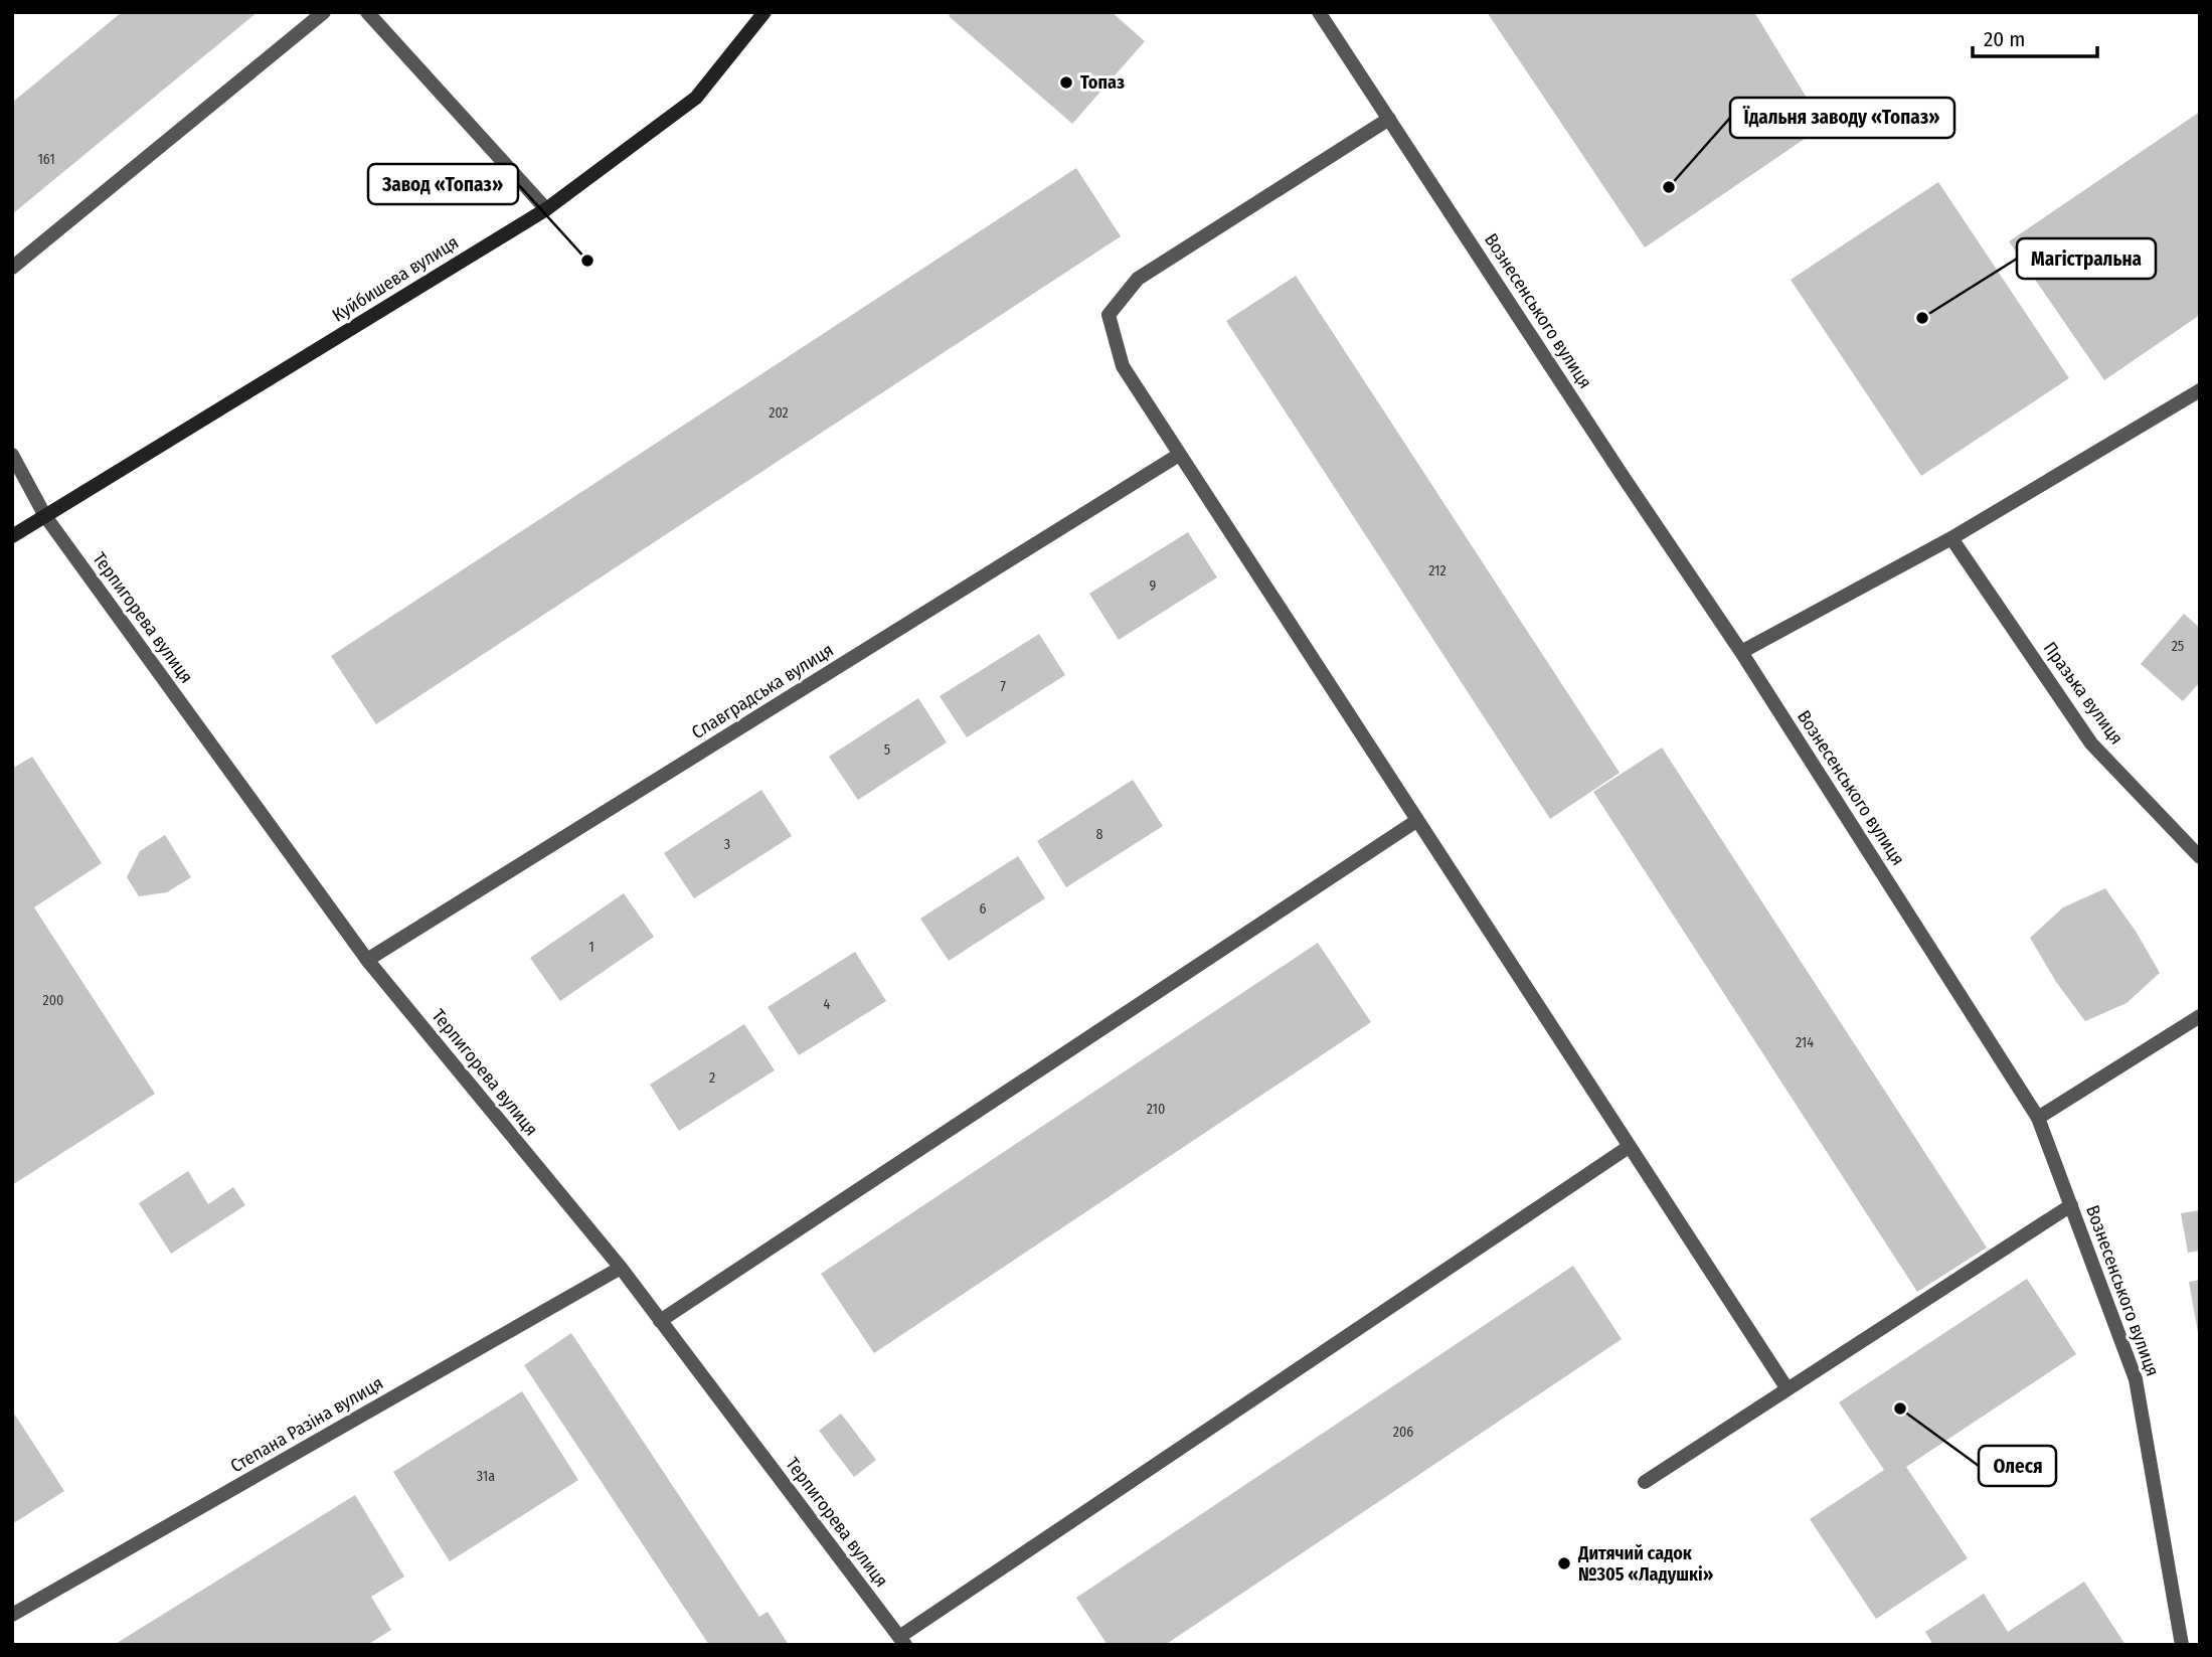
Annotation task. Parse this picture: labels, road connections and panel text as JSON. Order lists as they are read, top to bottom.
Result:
{
  "streets": {
    "main road": ["Куйбишева вулиця"],
    "street": [
      "Вознесенського вулиця",
      "Терпигорева вулиця",
      "Славградська вулиця",
      "Празька вулиця",
      "Степана Разіна вулиця"
    ]
  },
  "crossings": [
    ["Куйбишева вулиця", "Терпигорева вулиця"],
    ["Терпигорева вулиця", "Славградська вулиця"],
    ["Терпигорева вулиця", "Степана Разіна вулиця"]
  ],
  "places": [
    "Топаз",
    "Їдальня заводу «Топаз»",
    "Завод «Топаз»",
    "Магістральна",
    "Олеся",
    "Дитячий садок №305 «Ладушкі»"
  ],
  "house_numbers": [
    "161",
    "202",
    "212",
    "9",
    "25",
    "7",
    "5",
    "8",
    "3",
    "6",
    "1",
    "200",
    "4",
    "214",
    "2",
    "210",
    "206",
    "31а"
  ],
  "scale_bar": "20 m"
}
